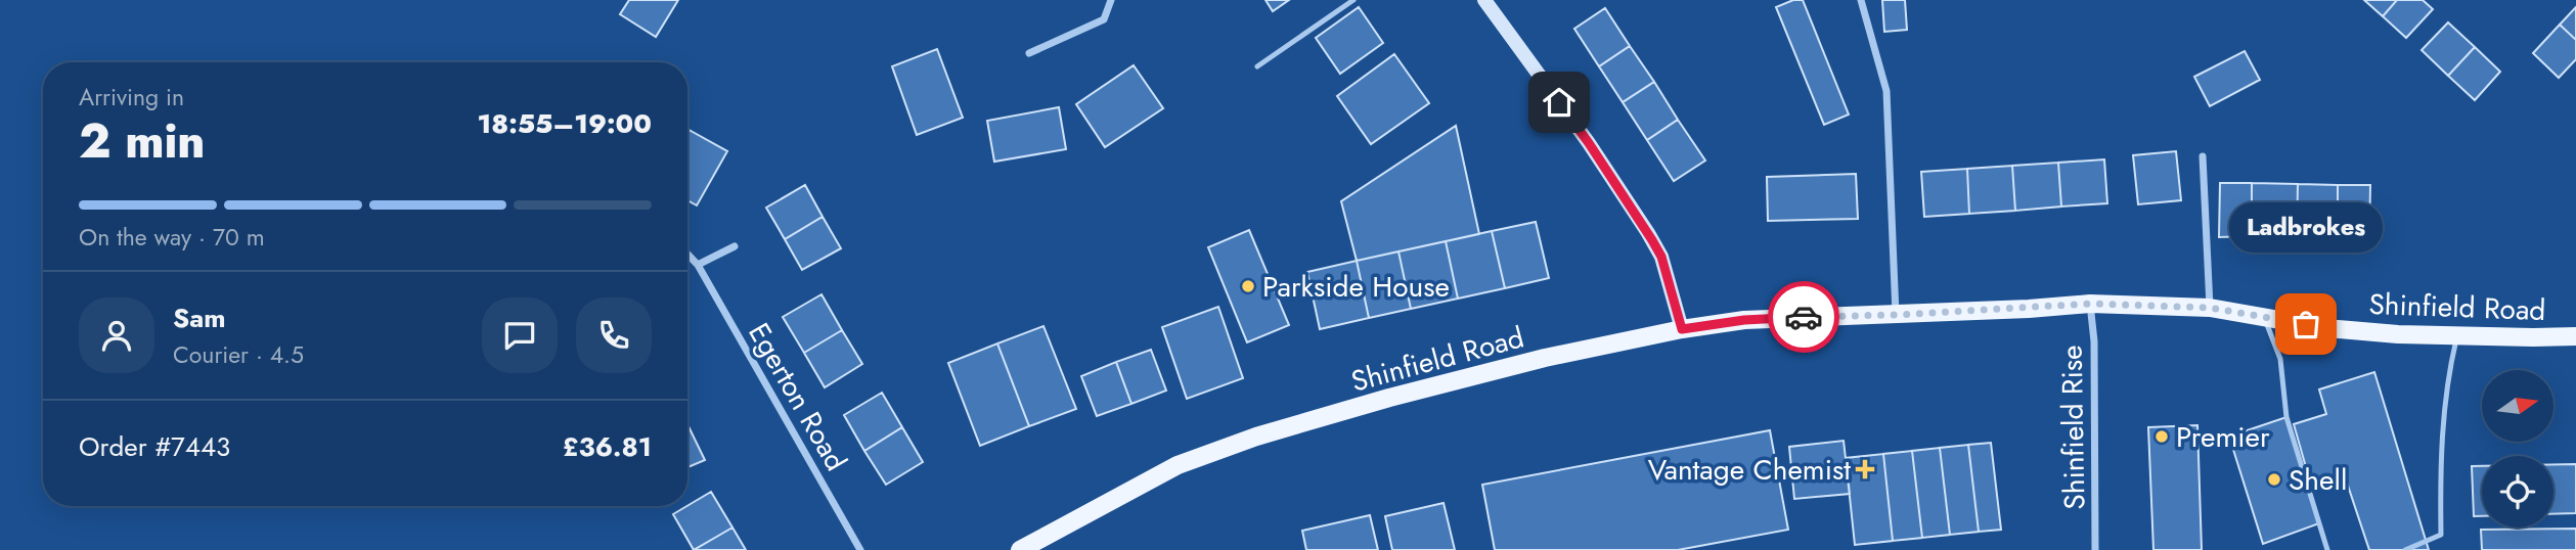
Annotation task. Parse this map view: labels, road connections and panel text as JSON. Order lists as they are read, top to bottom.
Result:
{
  "streets": {
    "main road": ["Shinfield Road"],
    "street": ["Egerton Road", "Shinfield Rise"]
  },
  "crossings": [
    ["Shinfield Road", "Shinfield Rise"]
  ],
  "places": {
    "other": [
      "Parkside House",
      "Ladbrokes",
      "Premier",
      "Shell"
    ],
    "health": ["Vantage Chemist"]
  },
  "north": "right",
  "page": {
    "heading": ["2 min", "Arriving in", "18:55–19:00"],
    "panel": [
      "Sam",
      "Courier · 4.5",
      "Order #7443",
      "£36.81"
    ],
    "bar": "On the way · 70 m",
    "bubble": "Ladbrokes"
  }
}
